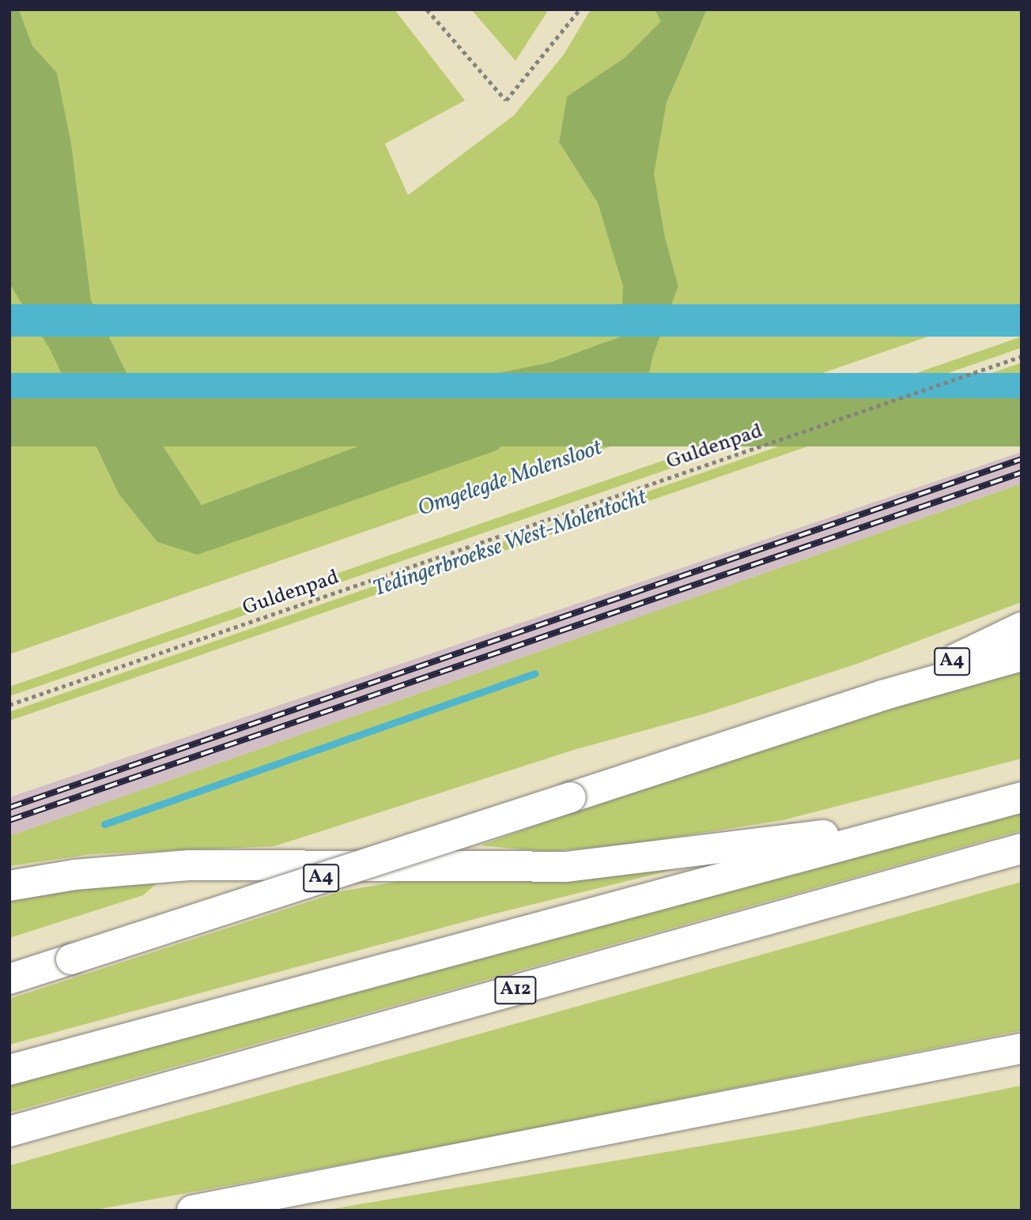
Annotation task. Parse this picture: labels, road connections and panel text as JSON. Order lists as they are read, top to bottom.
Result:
{
  "streets": {
    "highway": ["A4", "A12"],
    "path": ["Guldenpad"]
  },
  "water": ["Omgelegde Molensloot", "Tedingerbroekse West-Molentocht"]
}
